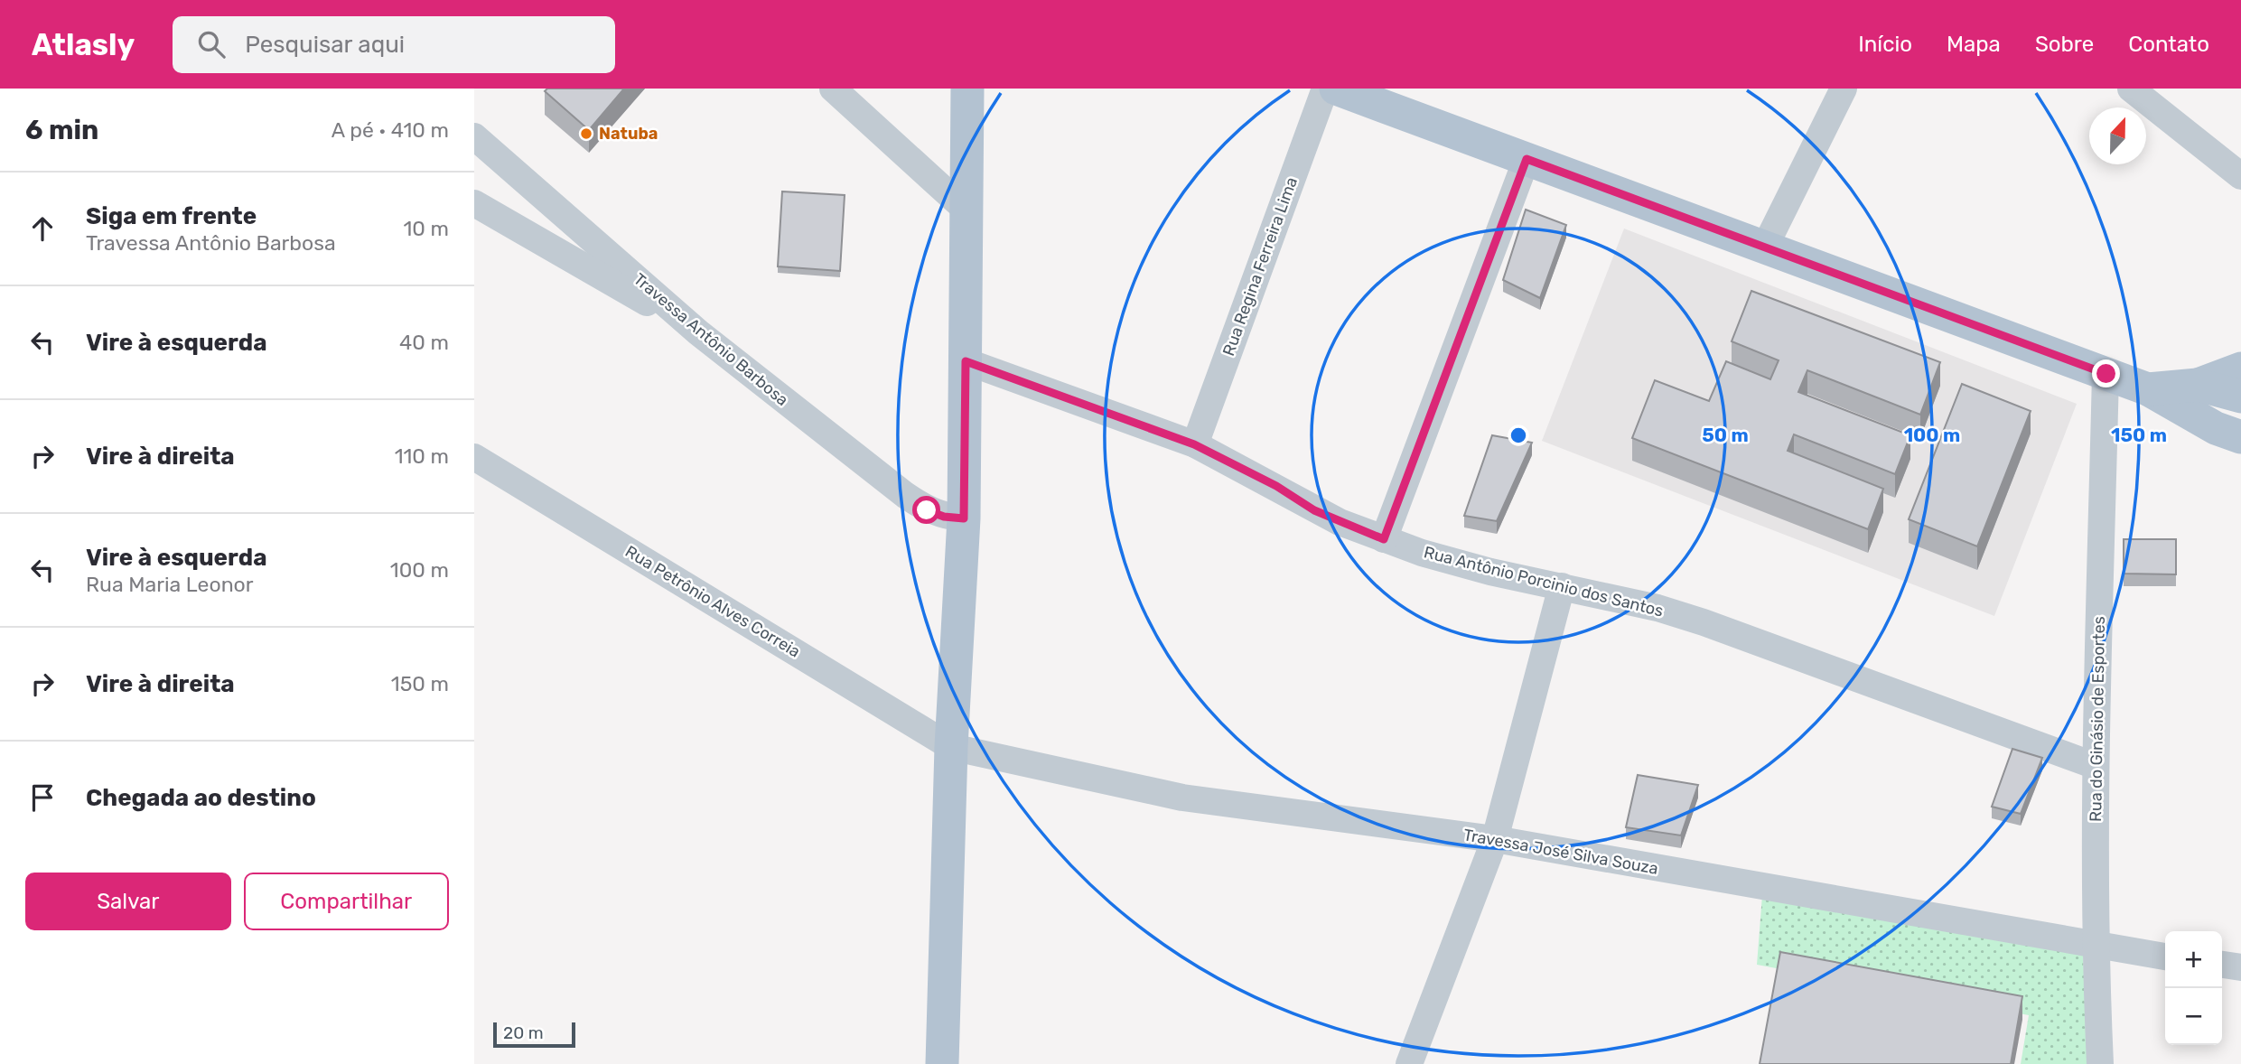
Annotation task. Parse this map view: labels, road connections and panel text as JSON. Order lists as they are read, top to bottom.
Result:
{
  "streets": {
    "street": [
      "Rua Regina Ferreira Lima",
      "Travessa Antônio Barbosa",
      "Rua Antônio Porcinio dos Santos",
      "Rua Petrônio Alves Correia",
      "Rua do Ginásio de Esportes",
      "Travessa José Silva Souza"
    ]
  },
  "crossings": [
    ["Rua Regina Ferreira Lima", "Rua Antônio Porcinio dos Santos"],
    ["Rua Antônio Porcinio dos Santos", "Rua do Ginásio de Esportes"],
    ["Rua Petrônio Alves Correia", "Travessa José Silva Souza"],
    ["Rua do Ginásio de Esportes", "Travessa José Silva Souza"]
  ],
  "places": ["Natuba"],
  "scale_bar": "20 m",
  "north": "top",
  "page": {
    "header": "Atlasly",
    "search": "Pesquisar aqui",
    "nav": [
      "Início",
      "Mapa",
      "Sobre",
      "Contato"
    ],
    "heading": ["6 min", "A pé · 410 m"],
    "list": [
      ["Siga em frente", "Travessa Antônio Barbosa", "10 m"],
      ["Vire à esquerda", "40 m"],
      ["Vire à direita", "110 m"],
      ["Vire à esquerda", "Rua Maria Leonor", "100 m"],
      ["Vire à direita", "150 m"],
      "Chegada ao destino"
    ],
    "buttons": ["Salvar", "Compartilhar"],
    "map_buttons": ["+", "−"],
    "scale": "20 m"
  },
  "rings": ["50 m", "100 m", "150 m"]
}
